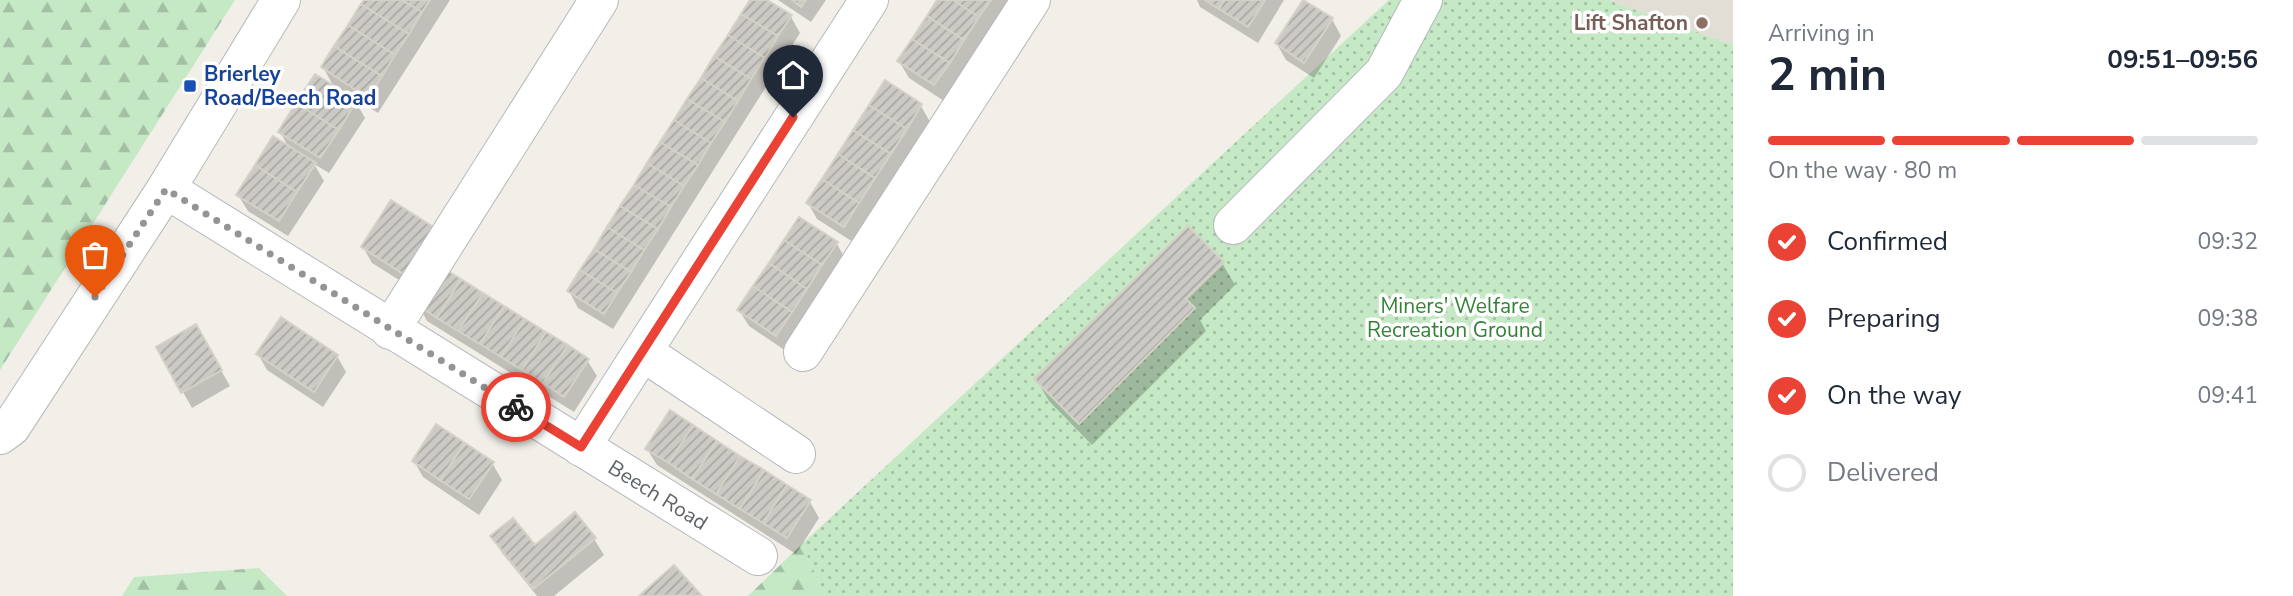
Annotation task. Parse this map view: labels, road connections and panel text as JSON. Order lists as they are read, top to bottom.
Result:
{
  "streets": {
    "street": ["Beech Road"]
  },
  "parks": ["Miners' Welfare Recreation Ground"],
  "places": {
    "other": ["Lift Shafton"],
    "transit": ["Brierley Road/Beech Road"]
  },
  "page": {
    "heading": ["2 min", "Arriving in", "09:51–09:56"],
    "bar": "On the way · 80 m",
    "list": [
      ["Confirmed", "09:32"],
      ["Preparing", "09:38"],
      ["On the way", "09:41"],
      "Delivered"
    ]
  }
}
